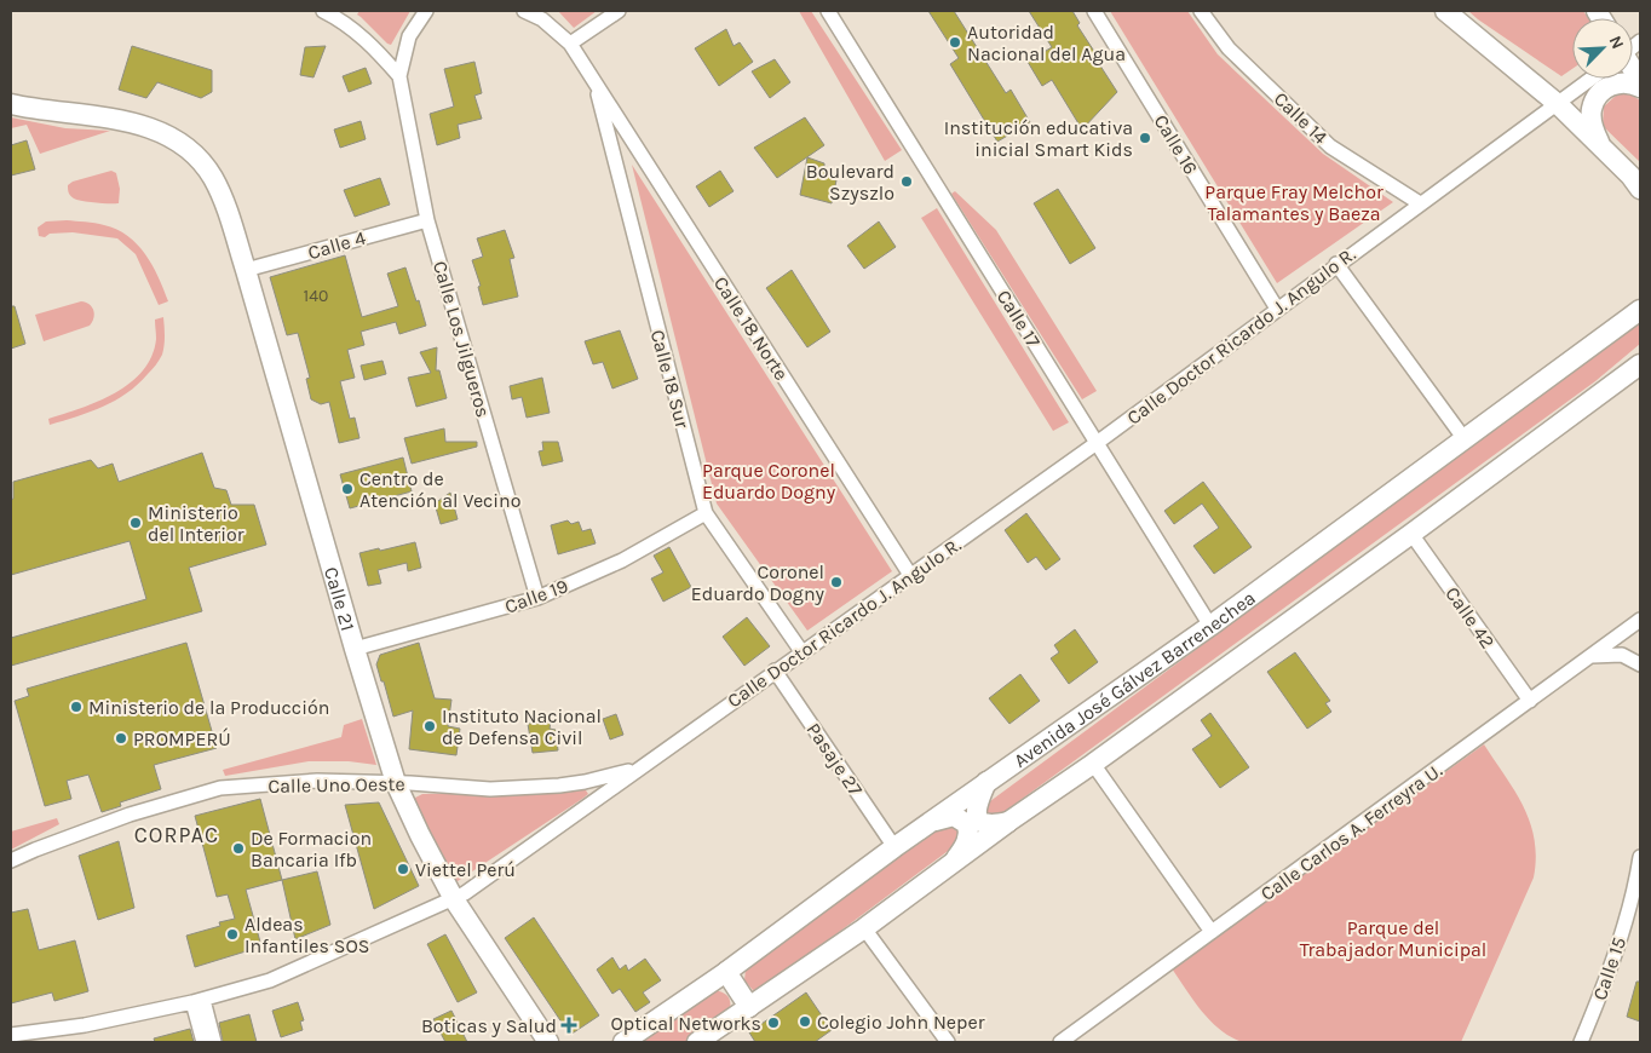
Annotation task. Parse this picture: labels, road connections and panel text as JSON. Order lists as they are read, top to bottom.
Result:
{
  "streets": {
    "main road": ["Calle 21", "Avenida José Gálvez Barrenechea"],
    "street": [
      "Calle 14",
      "Calle 16",
      "Calle 4",
      "Calle 17",
      "Calle 18 Norte",
      "Calle Doctor Ricardo J. Angulo R.",
      "Calle Los Jilgueros",
      "Calle 18 Sur",
      "Calle 19",
      "Calle 42",
      "Pasaje 27",
      "Calle Uno Oeste",
      "Calle Carlos A. Ferreyra U.",
      "Calle 15"
    ]
  },
  "crossings": [
    ["Calle 14", "Calle Doctor Ricardo J. Angulo R."],
    ["Calle 16", "Calle Doctor Ricardo J. Angulo R."],
    ["Calle 4", "Calle Los Jilgueros"],
    ["Calle 4", "Calle 21"],
    ["Calle 17", "Calle Doctor Ricardo J. Angulo R."],
    ["Calle 17", "Avenida José Gálvez Barrenechea"],
    ["Calle 18 Norte", "Calle Doctor Ricardo J. Angulo R."],
    ["Calle 18 Norte", "Calle 18 Sur"],
    ["Calle Doctor Ricardo J. Angulo R.", "Calle 18 Sur"],
    ["Calle Doctor Ricardo J. Angulo R.", "Calle 21"],
    ["Calle Doctor Ricardo J. Angulo R.", "Pasaje 27"],
    ["Calle Doctor Ricardo J. Angulo R.", "Calle Uno Oeste"],
    ["Calle Los Jilgueros", "Calle 19"],
    ["Calle 18 Sur", "Calle 19"],
    ["Calle 19", "Calle 21"],
    ["Calle 21", "Calle Uno Oeste"],
    ["Calle 42", "Calle Carlos A. Ferreyra U."],
    ["Avenida José Gálvez Barrenechea", "Pasaje 27"]
  ],
  "districts": ["CORPAC"],
  "parks": ["Parque Fray Melchor Talamantes y Baeza", "Parque Coronel Eduardo Dogny", "Parque del Trabajador Municipal"],
  "places": {
    "other": [
      "Autoridad Nacional del Agua",
      "Institución educativa inicial Smart Kids",
      "Boulevard Szyszlo",
      "Centro de Atención al Vecino",
      "Ministerio del Interior",
      "Coronel Eduardo Dogny",
      "Ministerio de la Producción",
      "Instituto Nacional de Defensa Civil",
      "PROMPERÚ",
      "De Formacion Bancaria Ifb",
      "Viettel Perú",
      "Aldeas Infantiles SOS",
      "Colegio John Neper",
      "Optical Networks"
    ],
    "health": ["Boticas y Salud"]
  },
  "house_numbers": ["140"],
  "north": "top right"
}
